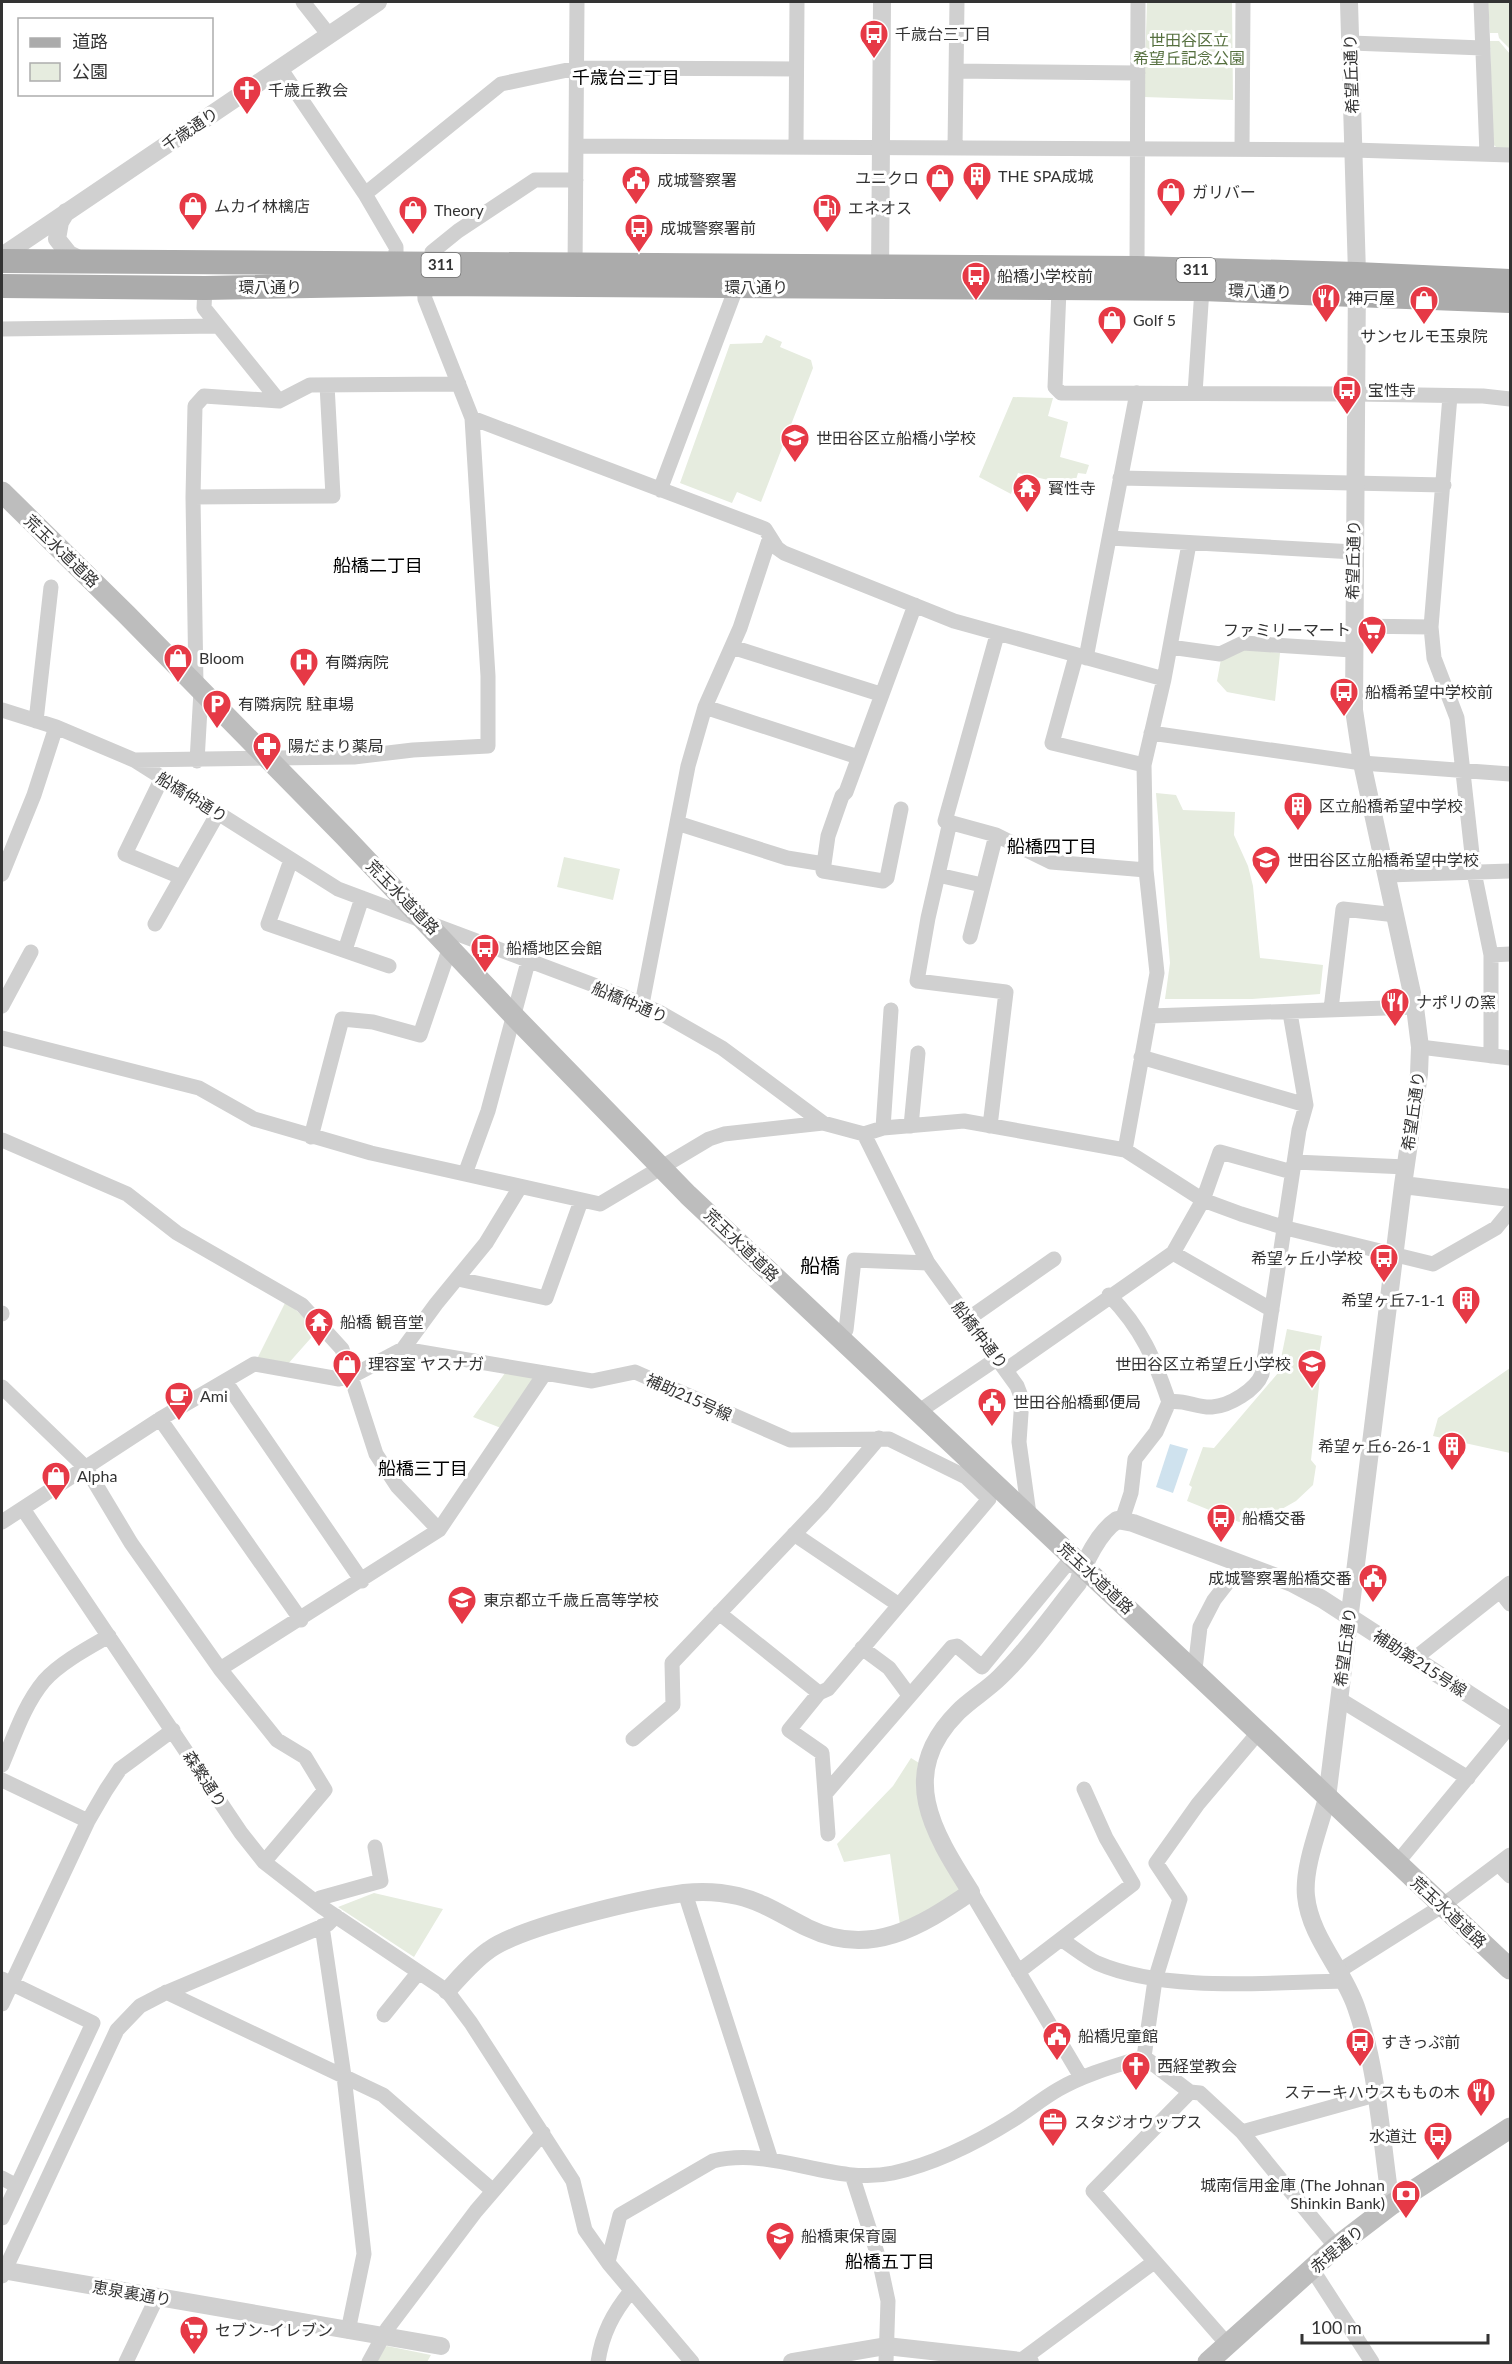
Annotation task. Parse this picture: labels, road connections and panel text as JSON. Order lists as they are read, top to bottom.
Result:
{
  "streets": {
    "main road": [
      "311",
      "環八通り",
      "荒玉水道道路",
      "赤堤通り"
    ],
    "street": [
      "希望丘通り",
      "千歳通り",
      "船橋仲通り",
      "補助215号線",
      "補助第215号線",
      "森繁通り",
      "恵泉裏通り"
    ]
  },
  "crossings": [
    ["希望丘通り", "環八通り"],
    ["希望丘通り", "荒玉水道道路"],
    ["希望丘通り", "補助第215号線"],
    ["希望丘通り", "赤堤通り"],
    ["荒玉水道道路", "船橋仲通り"],
    ["荒玉水道道路", "補助215号線"]
  ],
  "districts": [
    "千歳台三丁目",
    "船橋二丁目",
    "船橋四丁目",
    "船橋",
    "船橋三丁目",
    "船橋五丁目"
  ],
  "parks": ["世田谷区立 希望丘記念公園"],
  "places": {
    "bus stop": [
      "千歳台三丁目",
      "成城警察署前",
      "船橋小学校前",
      "宝性寺",
      "船橋希望中学校前",
      "船橋地区会館",
      "希望ヶ丘小学校",
      "船橋交番",
      "すきっぷ前",
      "水道辻"
    ],
    "church": ["千歳丘教会", "西経堂教会"],
    "building": [
      "THE SPA成城",
      "区立船橋希望中学校",
      "希望ヶ丘7-1-1",
      "希望ヶ丘6-26-1"
    ],
    "shop": [
      "ユニクロ",
      "ガリバー",
      "ムカイ林檎店",
      "Theory",
      "サンセルモ玉泉院",
      "Golf 5",
      "Bloom",
      "理容室 ヤスナガ",
      "Alpha"
    ],
    "public building": [
      "成城警察署",
      "世田谷船橋郵便局",
      "成城警察署船橋交番",
      "船橋児童館"
    ],
    "fuel station": ["エネオス"],
    "restaurant": ["神戸屋", "ナポリの窯", "ステーキハウスももの木"],
    "school or university": [
      "世田谷区立船橋小学校",
      "世田谷区立船橋希望中学校",
      "世田谷区立希望丘小学校",
      "東京都立千歳丘高等学校",
      "船橋東保育園"
    ],
    "temple": ["寳性寺", "船橋 観音堂"],
    "supermarket": ["ファミリーマート", "セブン-イレブン"],
    "hospital": ["有隣病院"],
    "parking": ["有隣病院 駐車場"],
    "pharmacy": ["陽だまり薬局"],
    "cafe": ["Ami"],
    "office": ["スタジオウップス"],
    "bank": ["城南信用金庫 (The Johnan Shinkin Bank)"]
  },
  "legend": ["道路", "公園"],
  "scale_bar": "100 m"
}
